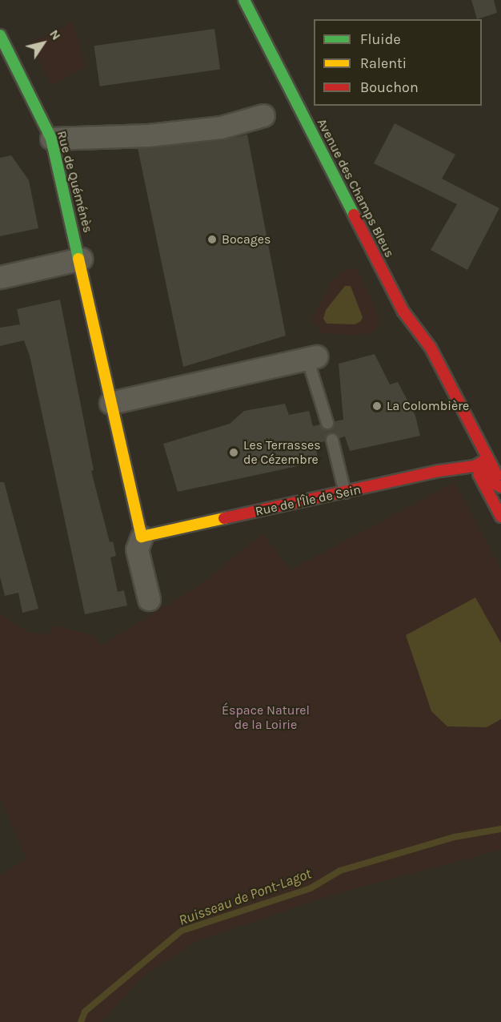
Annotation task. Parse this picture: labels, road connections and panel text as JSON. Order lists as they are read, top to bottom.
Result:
{
  "streets": {
    "street": ["Rue de Quéménès", "Avenue des Champs Bleus", "Rue de l'Île de Sein"]
  },
  "water": ["Ruisseau de Pont-Lagot"],
  "parks": ["Éspace Naturel de la Loirie"],
  "places": ["Bocages", "La Colombière", "Les Terrasses de Cézembre"],
  "legend": ["Fluide", "Ralenti", "Bouchon"],
  "north": "top right"
}
